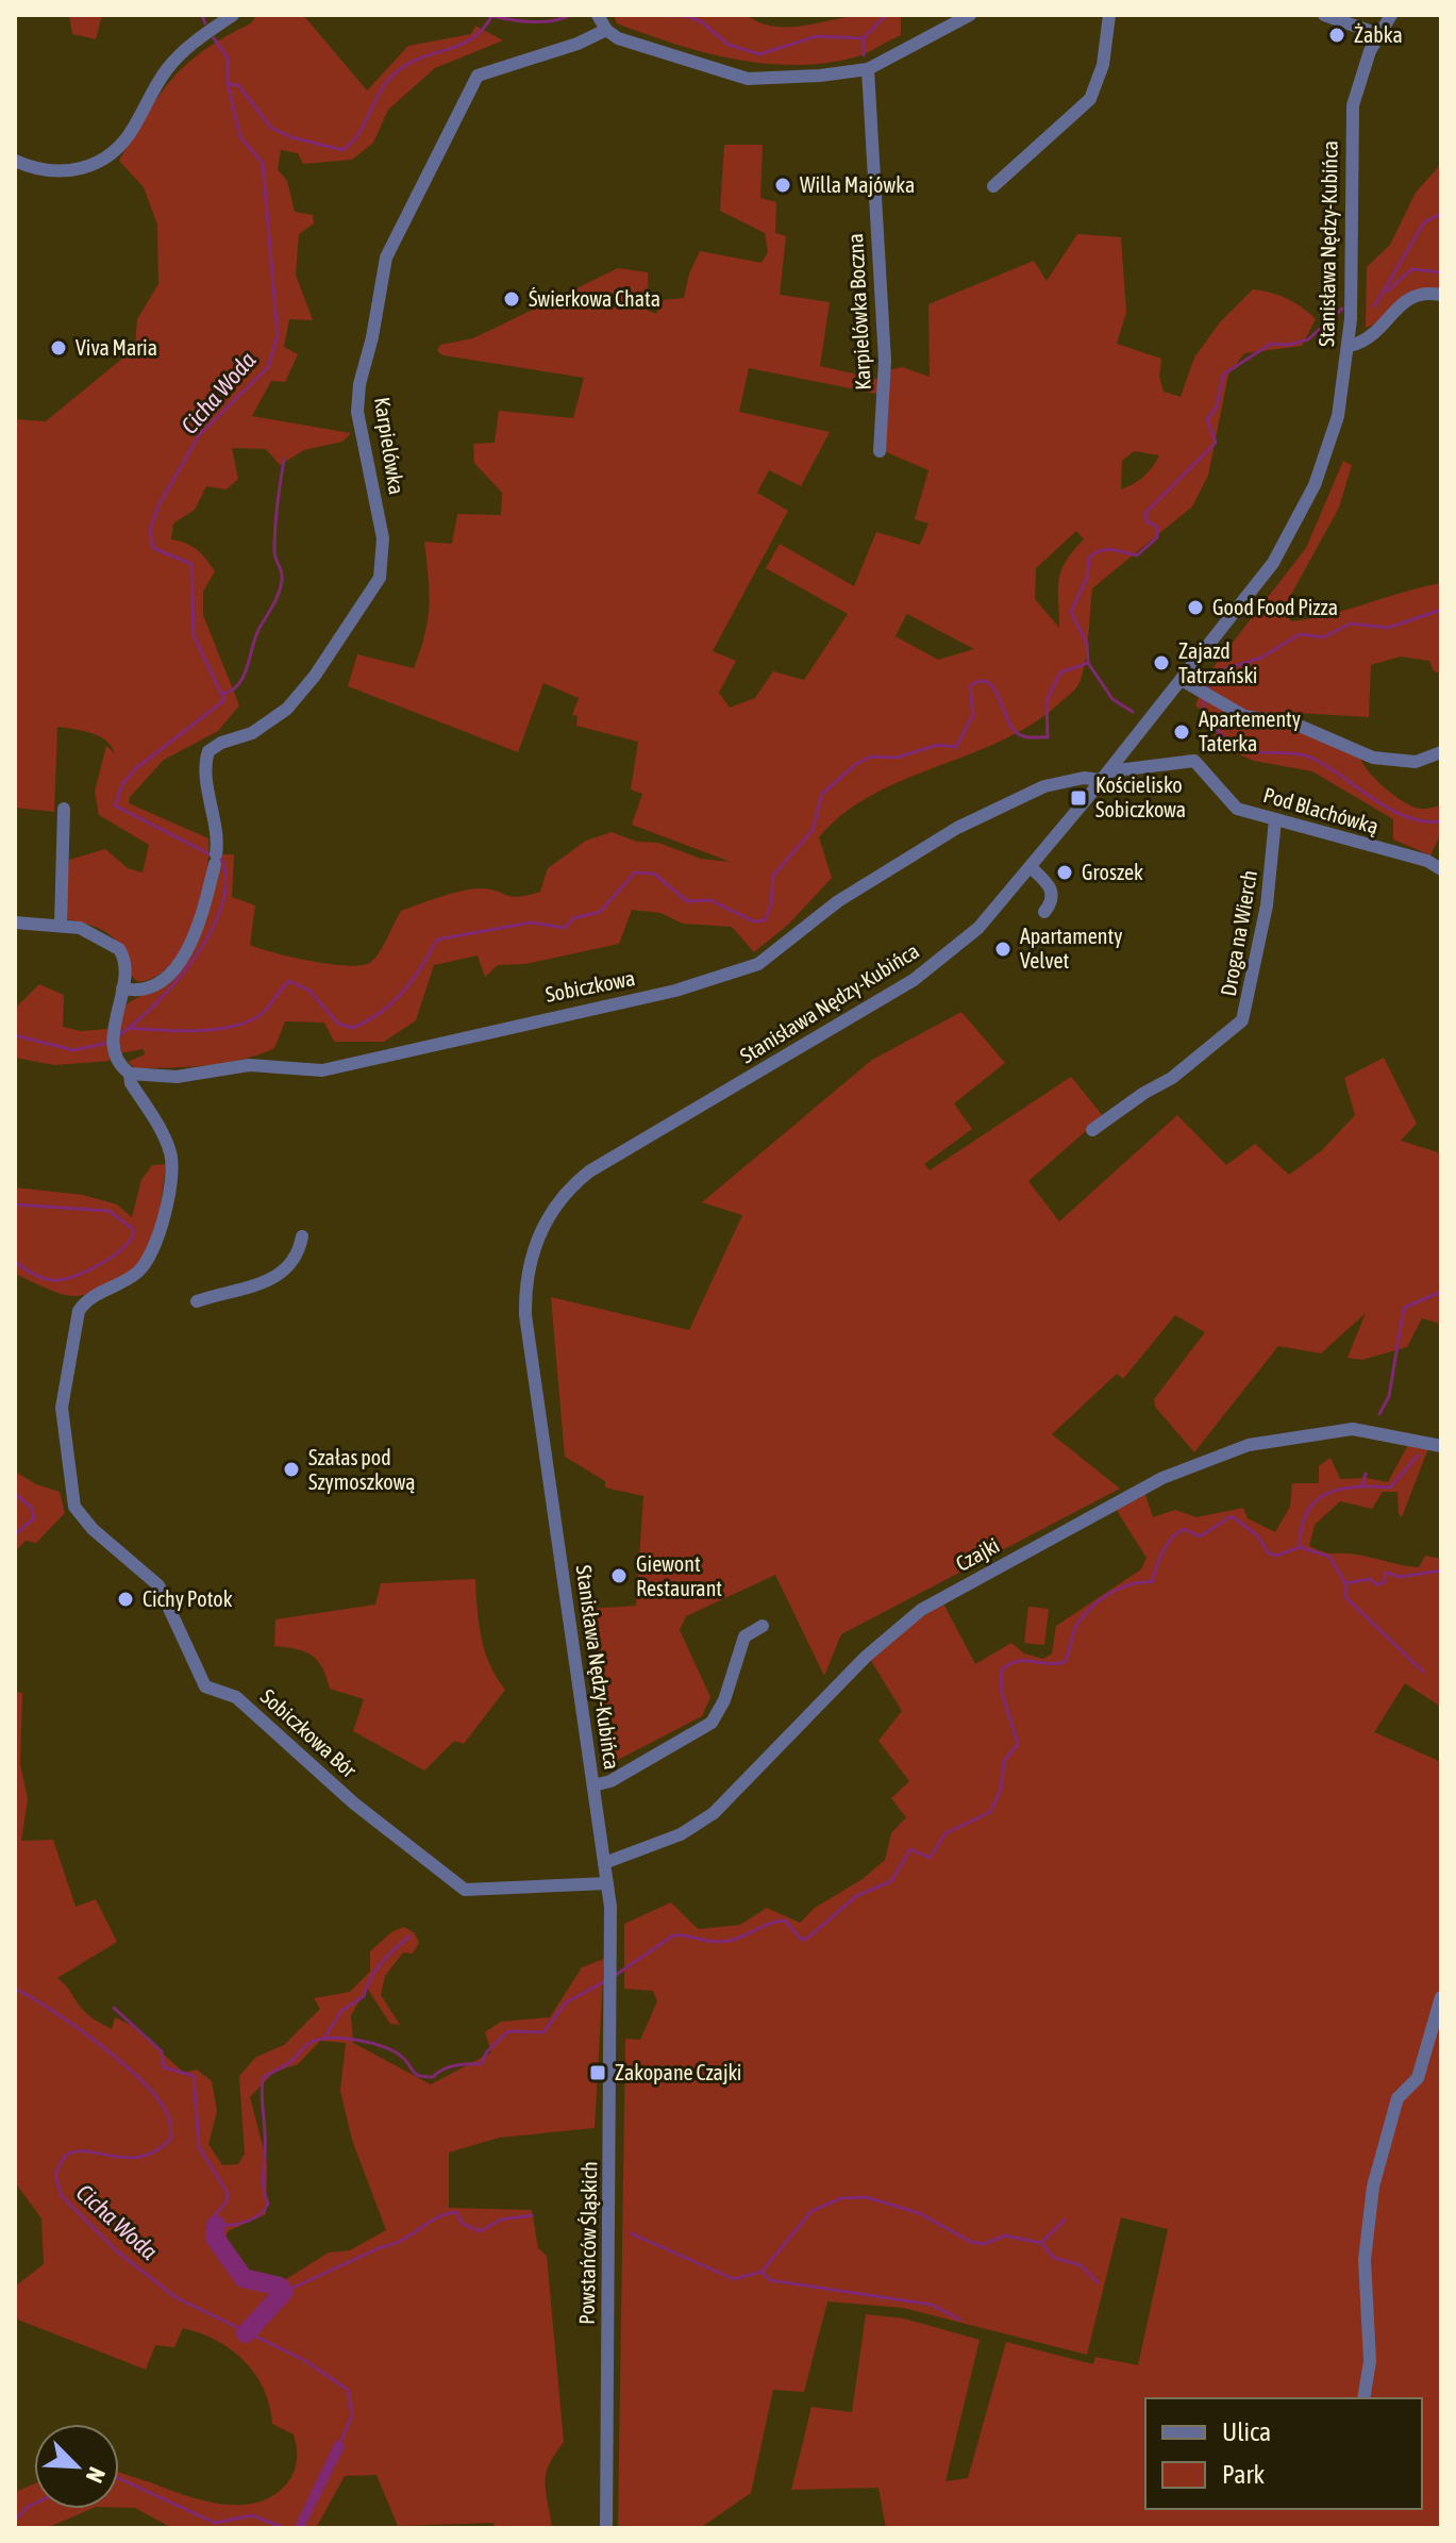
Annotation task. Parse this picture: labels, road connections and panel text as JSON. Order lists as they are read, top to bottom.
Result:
{
  "streets": {
    "street": [
      "Stanisława Nędzy-Kubińca",
      "Karpielówka Boczna",
      "Karpielówka",
      "Pod Blachówką",
      "Droga na Wierch",
      "Sobiczkowa",
      "Czajki",
      "Sobiczkowa Bór",
      "Powstańców Śląskich"
    ]
  },
  "crossings": [
    ["Stanisława Nędzy-Kubińca", "Pod Blachówką"],
    ["Stanisława Nędzy-Kubińca", "Sobiczkowa"],
    ["Stanisława Nędzy-Kubińca", "Czajki"],
    ["Stanisława Nędzy-Kubińca", "Sobiczkowa Bór"],
    ["Stanisława Nędzy-Kubińca", "Powstańców Śląskich"],
    ["Pod Blachówką", "Droga na Wierch"],
    ["Pod Blachówką", "Sobiczkowa"],
    ["Sobiczkowa", "Sobiczkowa Bór"]
  ],
  "water": ["Cicha Woda"],
  "places": {
    "other": [
      "Żabka",
      "Willa Majówka",
      "Świerkowa Chata",
      "Viva Maria",
      "Good Food Pizza",
      "Zajazd Tatrzański",
      "Apartementy Taterka",
      "Groszek",
      "Apartamenty Velvet",
      "Szałas pod Szymoszkową",
      "Giewont Restaurant",
      "Cichy Potok"
    ],
    "transit": ["Kościelisko Sobiczkowa", "Zakopane Czajki"]
  },
  "legend": ["Ulica", "Park"],
  "north": "bottom right"
}
